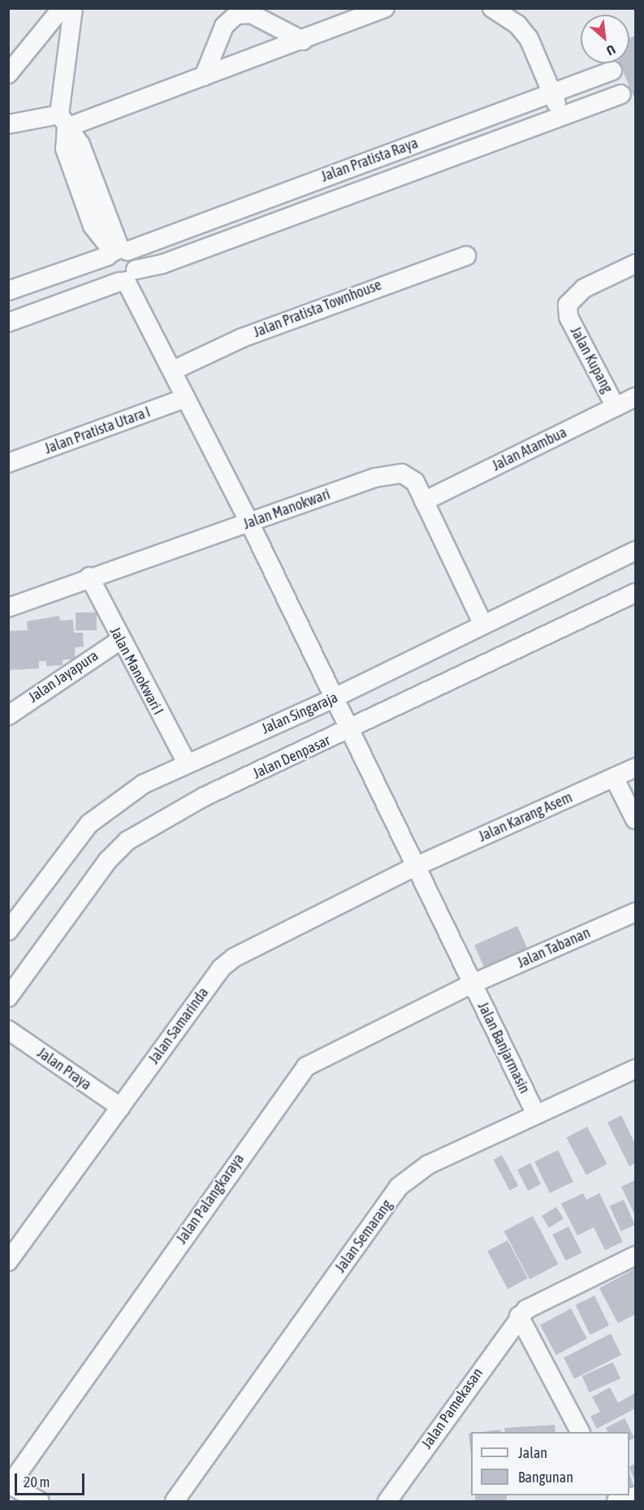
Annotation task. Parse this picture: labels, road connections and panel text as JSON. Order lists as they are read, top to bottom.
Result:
{
  "streets": {
    "street": [
      "Jalan Pratista Raya",
      "Jalan Pratista Townhouse",
      "Jalan Kupang",
      "Jalan Pratista Utara I",
      "Jalan Atambua",
      "Jalan Manokwari",
      "Jalan Manokwari I",
      "Jalan Jayapura",
      "Jalan Singaraja",
      "Jalan Denpasar",
      "Jalan Karang Asem",
      "Jalan Tabanan",
      "Jalan Samarinda",
      "Jalan Banjarmasin",
      "Jalan Praya",
      "Jalan Palangkaraya",
      "Jalan Semarang",
      "Jalan Pamekasan"
    ]
  },
  "crossings": [
    ["Jalan Pratista Raya", "Jalan Banjarmasin"],
    ["Jalan Pratista Townhouse", "Jalan Banjarmasin"],
    ["Jalan Kupang", "Jalan Atambua"],
    ["Jalan Pratista Utara I", "Jalan Banjarmasin"],
    ["Jalan Atambua", "Jalan Manokwari"],
    ["Jalan Manokwari", "Jalan Manokwari I"],
    ["Jalan Manokwari", "Jalan Singaraja"],
    ["Jalan Manokwari", "Jalan Banjarmasin"],
    ["Jalan Manokwari I", "Jalan Jayapura"],
    ["Jalan Manokwari I", "Jalan Singaraja"],
    ["Jalan Singaraja", "Jalan Banjarmasin"],
    ["Jalan Denpasar", "Jalan Banjarmasin"],
    ["Jalan Karang Asem", "Jalan Samarinda"],
    ["Jalan Karang Asem", "Jalan Banjarmasin"],
    ["Jalan Tabanan", "Jalan Banjarmasin"],
    ["Jalan Tabanan", "Jalan Palangkaraya"],
    ["Jalan Samarinda", "Jalan Banjarmasin"],
    ["Jalan Samarinda", "Jalan Praya"],
    ["Jalan Banjarmasin", "Jalan Palangkaraya"],
    ["Jalan Banjarmasin", "Jalan Semarang"]
  ],
  "legend": ["Jalan", "Bangunan"],
  "scale_bar": "20 m",
  "north": "bottom right"
}
